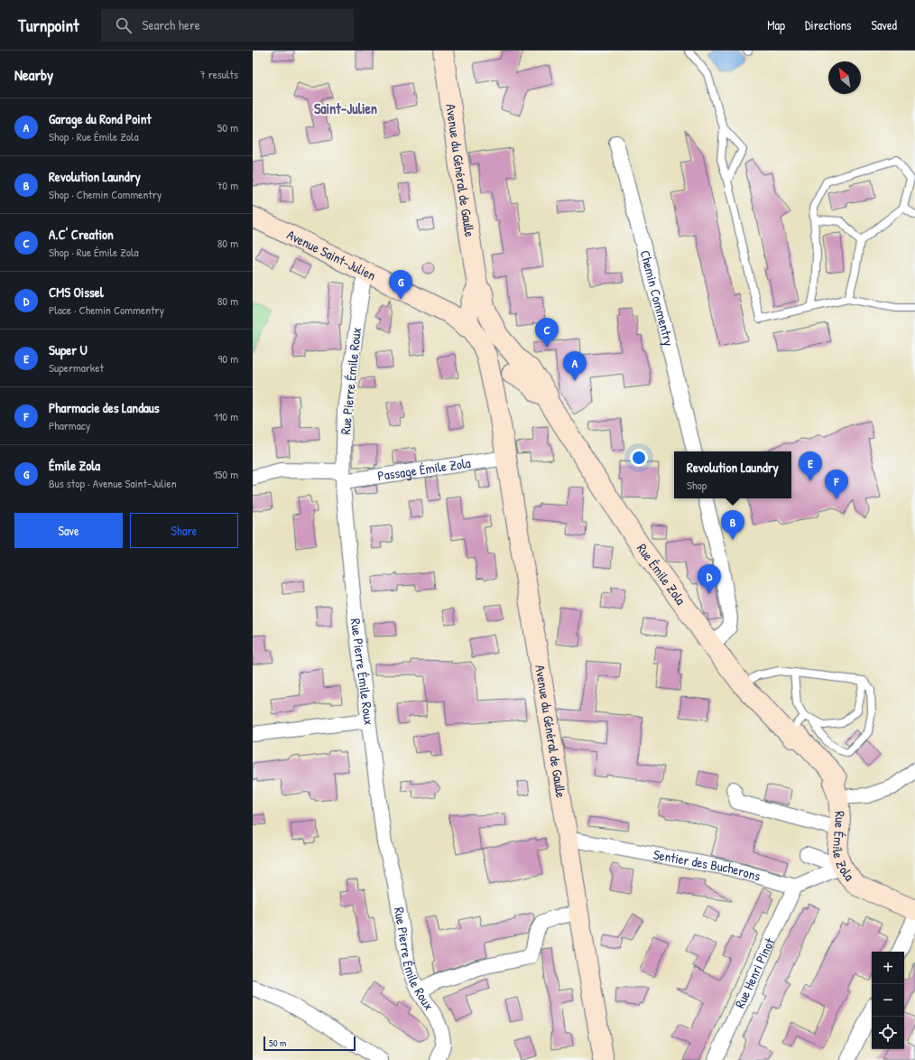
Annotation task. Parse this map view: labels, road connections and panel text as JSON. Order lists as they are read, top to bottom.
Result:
{
  "streets": {
    "main road": ["Avenue du Général de Gaulle", "Avenue Saint-Julien", "Rue Émile Zola"],
    "street": [
      "Chemin Commentry",
      "Rue Pierre Émile Roux",
      "Passage Émile Zola",
      "Sentier des Bucherons",
      "Rue Henri Pinot"
    ]
  },
  "crossings": [
    ["Avenue du Général de Gaulle", "Avenue Saint-Julien"],
    ["Avenue du Général de Gaulle", "Passage Émile Zola"],
    ["Avenue du Général de Gaulle", "Rue Émile Zola"],
    ["Avenue du Général de Gaulle", "Sentier des Bucherons"],
    ["Avenue Saint-Julien", "Rue Pierre Émile Roux"],
    ["Rue Pierre Émile Roux", "Passage Émile Zola"],
    ["Sentier des Bucherons", "Rue Henri Pinot"]
  ],
  "districts": ["Saint-Julien"],
  "scale_bar": "50 m",
  "north": "top left",
  "page": {
    "header": "Turnpoint",
    "search": "Search here",
    "nav": ["Map", "Directions", "Saved"],
    "heading": ["Nearby", "7 results"],
    "list": [
      {
        "mark": "A",
        "name": "Garage du Rond Point",
        "note": "Shop · Rue Émile Zola",
        "value": "50 m"
      },
      {
        "mark": "B",
        "name": "Revolution Laundry",
        "note": "Shop · Chemin Commentry",
        "value": "70 m"
      },
      {
        "mark": "C",
        "name": "A.C' Creation",
        "note": "Shop · Rue Émile Zola",
        "value": "80 m"
      },
      {
        "mark": "D",
        "name": "CMS Oissel",
        "note": "Place · Chemin Commentry",
        "value": "80 m"
      },
      {
        "mark": "E",
        "name": "Super U",
        "note": "Supermarket",
        "value": "90 m"
      },
      {
        "mark": "F",
        "name": "Pharmacie des Landaus",
        "note": "Pharmacy",
        "value": "110 m"
      },
      {
        "mark": "G",
        "name": "Émile Zola",
        "note": "Bus stop · Avenue Saint-Julien",
        "value": "150 m"
      }
    ],
    "pins": [
      "G",
      "C",
      "A",
      "E",
      "F",
      "B",
      "D"
    ],
    "popup": ["Revolution Laundry", "Shop"],
    "buttons": ["Save", "Share"],
    "map_buttons": ["+", "−"],
    "scale": "50 m"
  }
}
